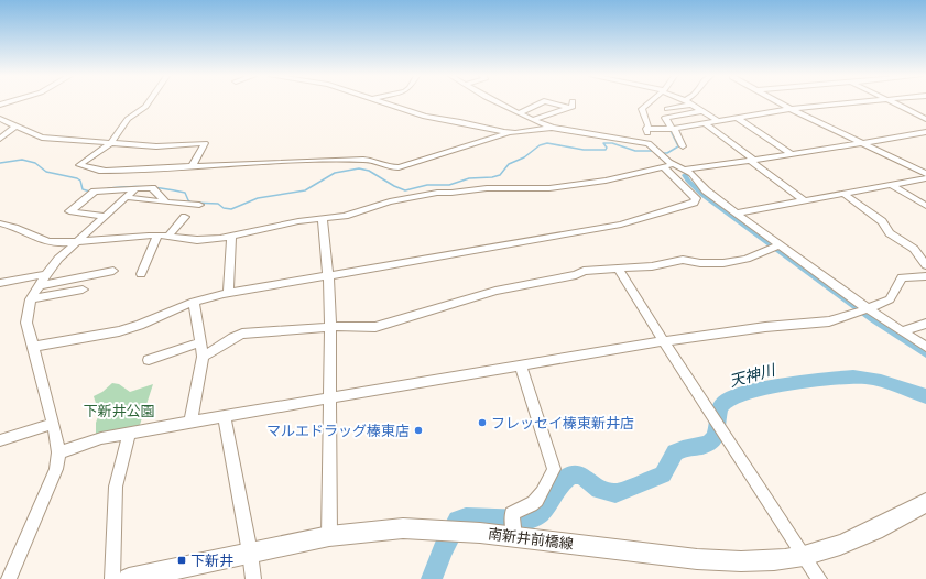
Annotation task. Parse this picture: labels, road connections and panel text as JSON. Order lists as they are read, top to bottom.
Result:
{
  "streets": {
    "main road": ["南新井前橋線"]
  },
  "water": ["天神川"],
  "parks": ["下新井公園"],
  "places": {
    "other": ["フレッセイ榛東新井店", "マルエドラッグ榛東店"],
    "transit": ["下新井"]
  }
}
